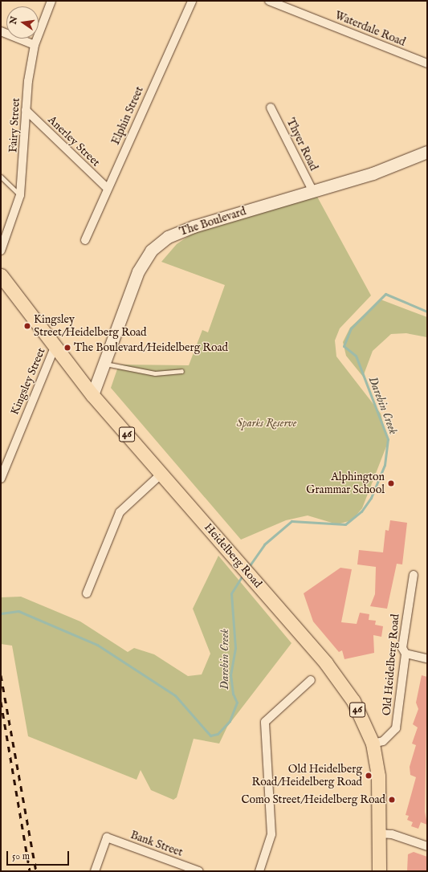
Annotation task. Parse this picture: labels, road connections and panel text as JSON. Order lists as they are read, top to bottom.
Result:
{
  "streets": {
    "main road": ["46", "Heidelberg Road"],
    "street": [
      "Waterdale Road",
      "Elphin Street",
      "Fairy Street",
      "Anerley Street",
      "Thyer Road",
      "The Boulevard",
      "Kingsley Street",
      "Old Heidelberg Road",
      "Bank Street"
    ]
  },
  "crossings": [
    ["Elphin Street", "Anerley Street"],
    ["Fairy Street", "Anerley Street"],
    ["Thyer Road", "The Boulevard"],
    ["The Boulevard", "Heidelberg Road"],
    ["Kingsley Street", "Heidelberg Road"],
    ["Heidelberg Road", "Old Heidelberg Road"]
  ],
  "water": ["Darebin Creek"],
  "parks": ["Sparks Reserve"],
  "places": [
    "Kingsley Street/Heidelberg Road",
    "The Boulevard/Heidelberg Road",
    "Alphington Grammar School",
    "Old Heidelberg Road/Heidelberg Road",
    "Como Street/Heidelberg Road"
  ],
  "scale_bar": "50 m",
  "north": "left"
}
